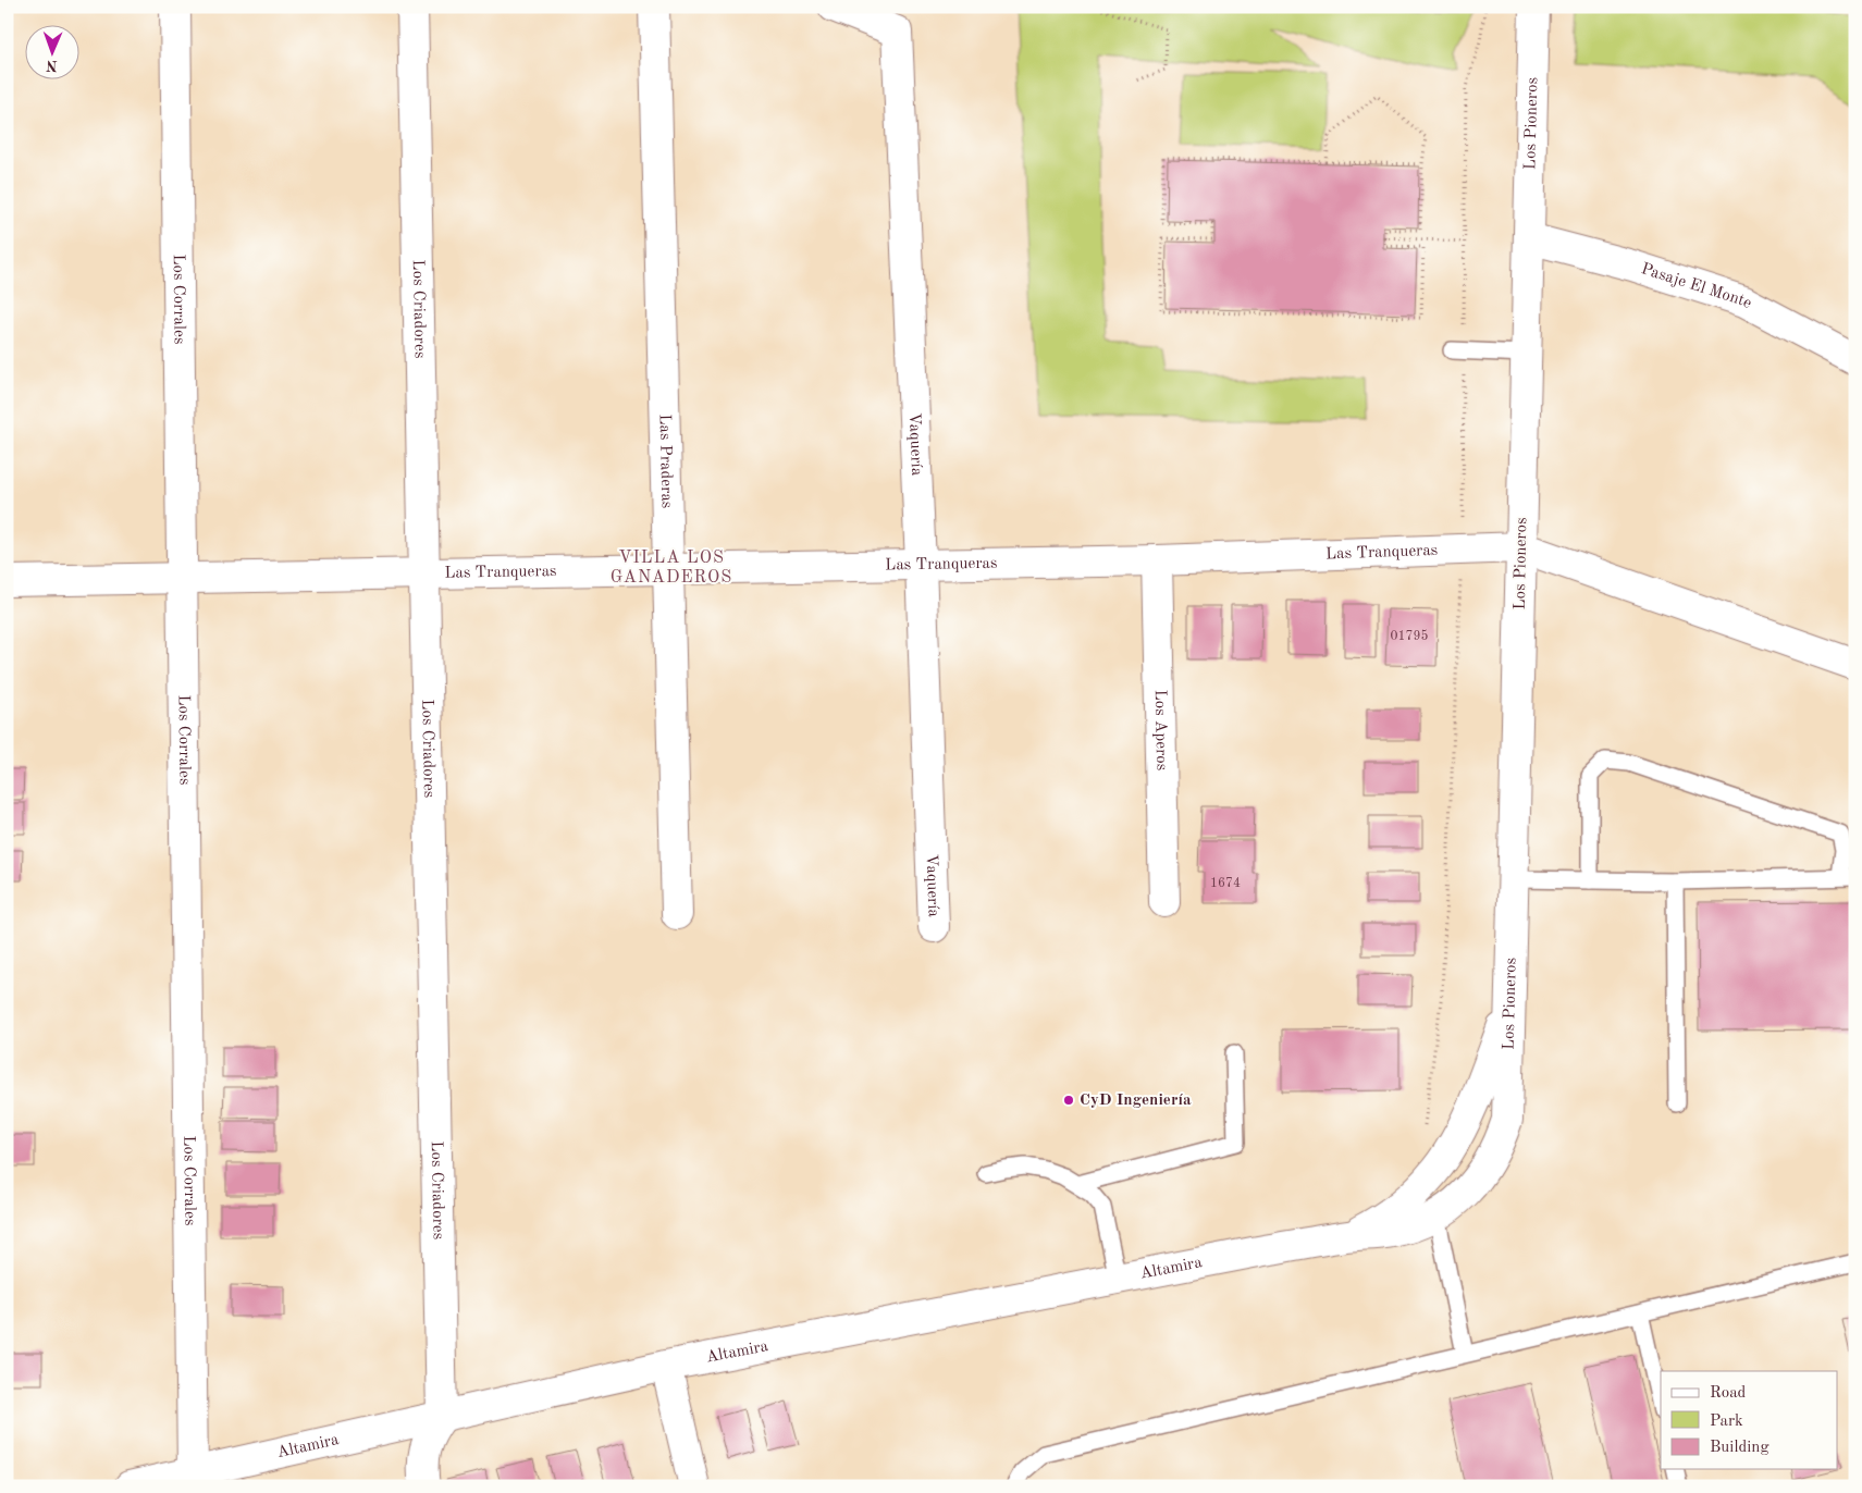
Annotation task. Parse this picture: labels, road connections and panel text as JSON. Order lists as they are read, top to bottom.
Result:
{
  "streets": {
    "street": [
      "Los Pioneros",
      "Pasaje El Monte",
      "Los Corrales",
      "Los Criadores",
      "Vaquería",
      "Las Praderas",
      "Las Tranqueras",
      "Los Aperos",
      "Altamira"
    ]
  },
  "crossings": [
    ["Los Pioneros", "Pasaje El Monte"],
    ["Los Pioneros", "Las Tranqueras"],
    ["Los Pioneros", "Altamira"],
    ["Los Corrales", "Las Tranqueras"],
    ["Los Corrales", "Altamira"],
    ["Los Criadores", "Las Tranqueras"],
    ["Los Criadores", "Altamira"],
    ["Vaquería", "Las Tranqueras"],
    ["Las Praderas", "Las Tranqueras"],
    ["Las Tranqueras", "Los Aperos"]
  ],
  "districts": ["VILLA LOS GANADEROS"],
  "places": ["CyD Ingeniería"],
  "house_numbers": ["01795", "1674"],
  "legend": ["Road", "Park", "Building"],
  "north": "bottom"
}
